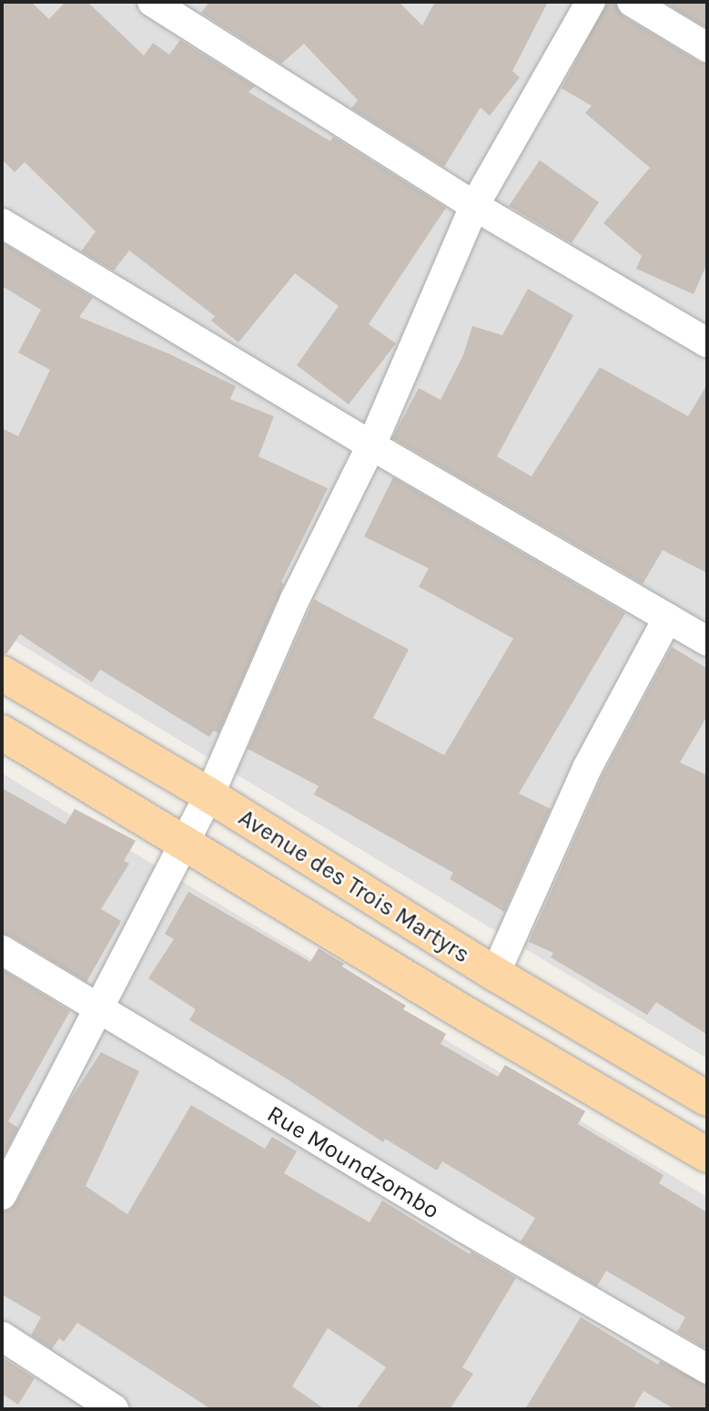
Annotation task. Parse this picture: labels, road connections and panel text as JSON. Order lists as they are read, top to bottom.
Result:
{
  "streets": {
    "main road": ["Avenue des Trois Martyrs"],
    "street": ["Rue Moundzombo"]
  }
}
